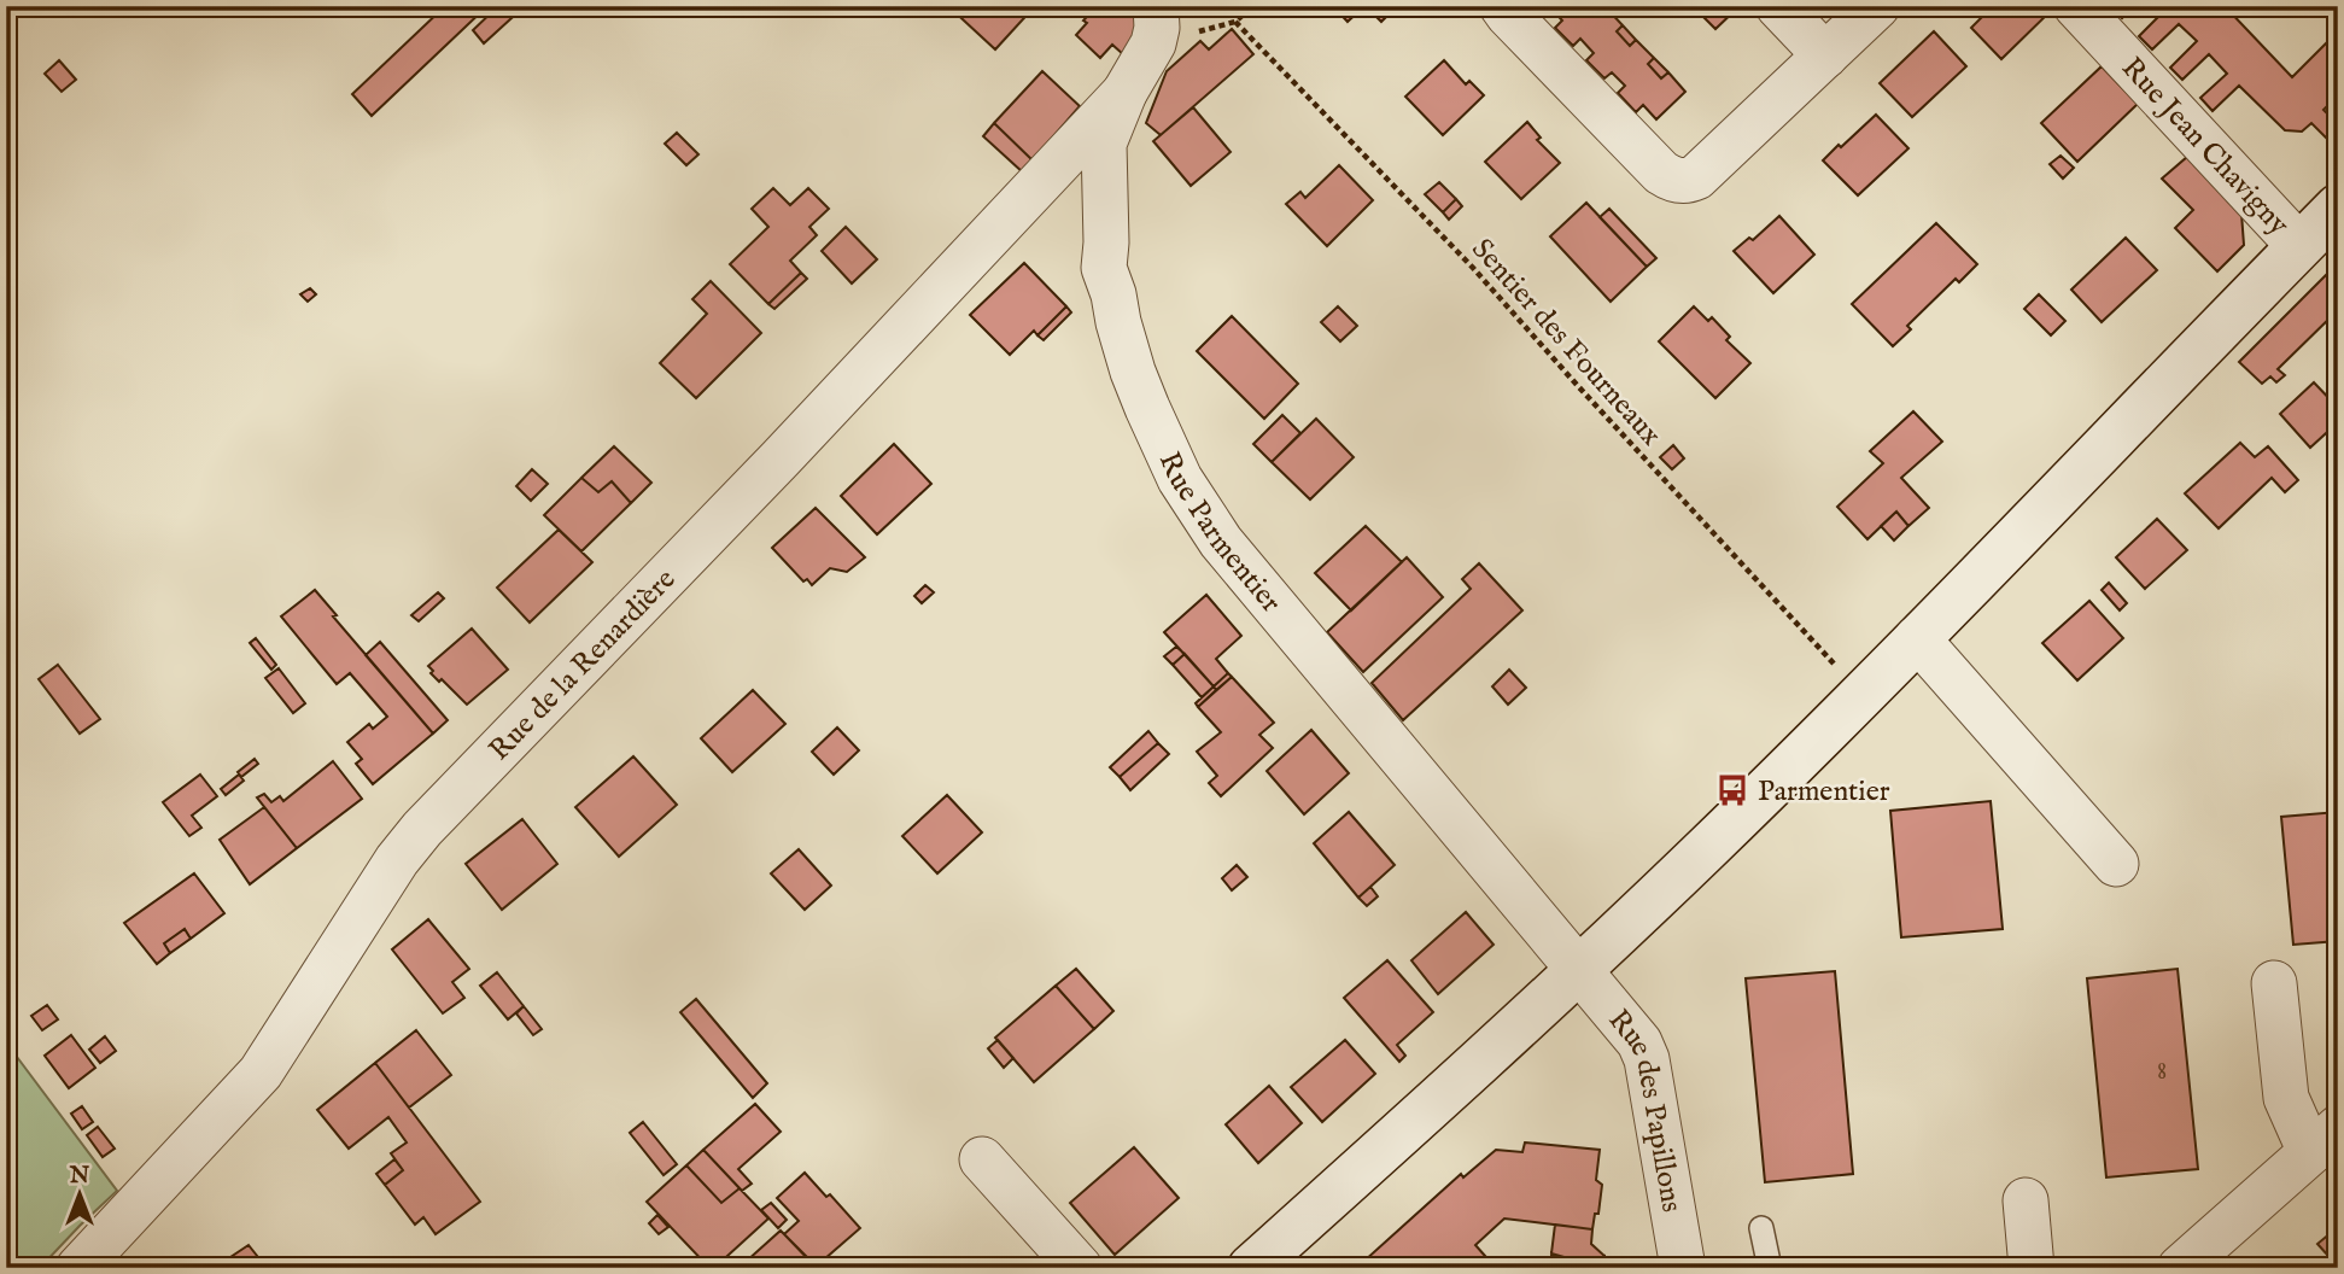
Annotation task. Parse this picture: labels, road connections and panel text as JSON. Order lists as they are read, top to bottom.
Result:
{
  "streets": {
    "street": [
      "Rue Jean Chavigny",
      "Rue Parmentier",
      "Rue de la Renardière",
      "Rue des Papillons"
    ],
    "path": ["Sentier des Fourneaux"]
  },
  "crossings": [
    ["Rue Parmentier", "Rue de la Renardière"],
    ["Rue Parmentier", "Rue des Papillons"]
  ],
  "places": {
    "bus stop": ["Parmentier"]
  },
  "house_numbers": ["8"],
  "north": "top"
}
